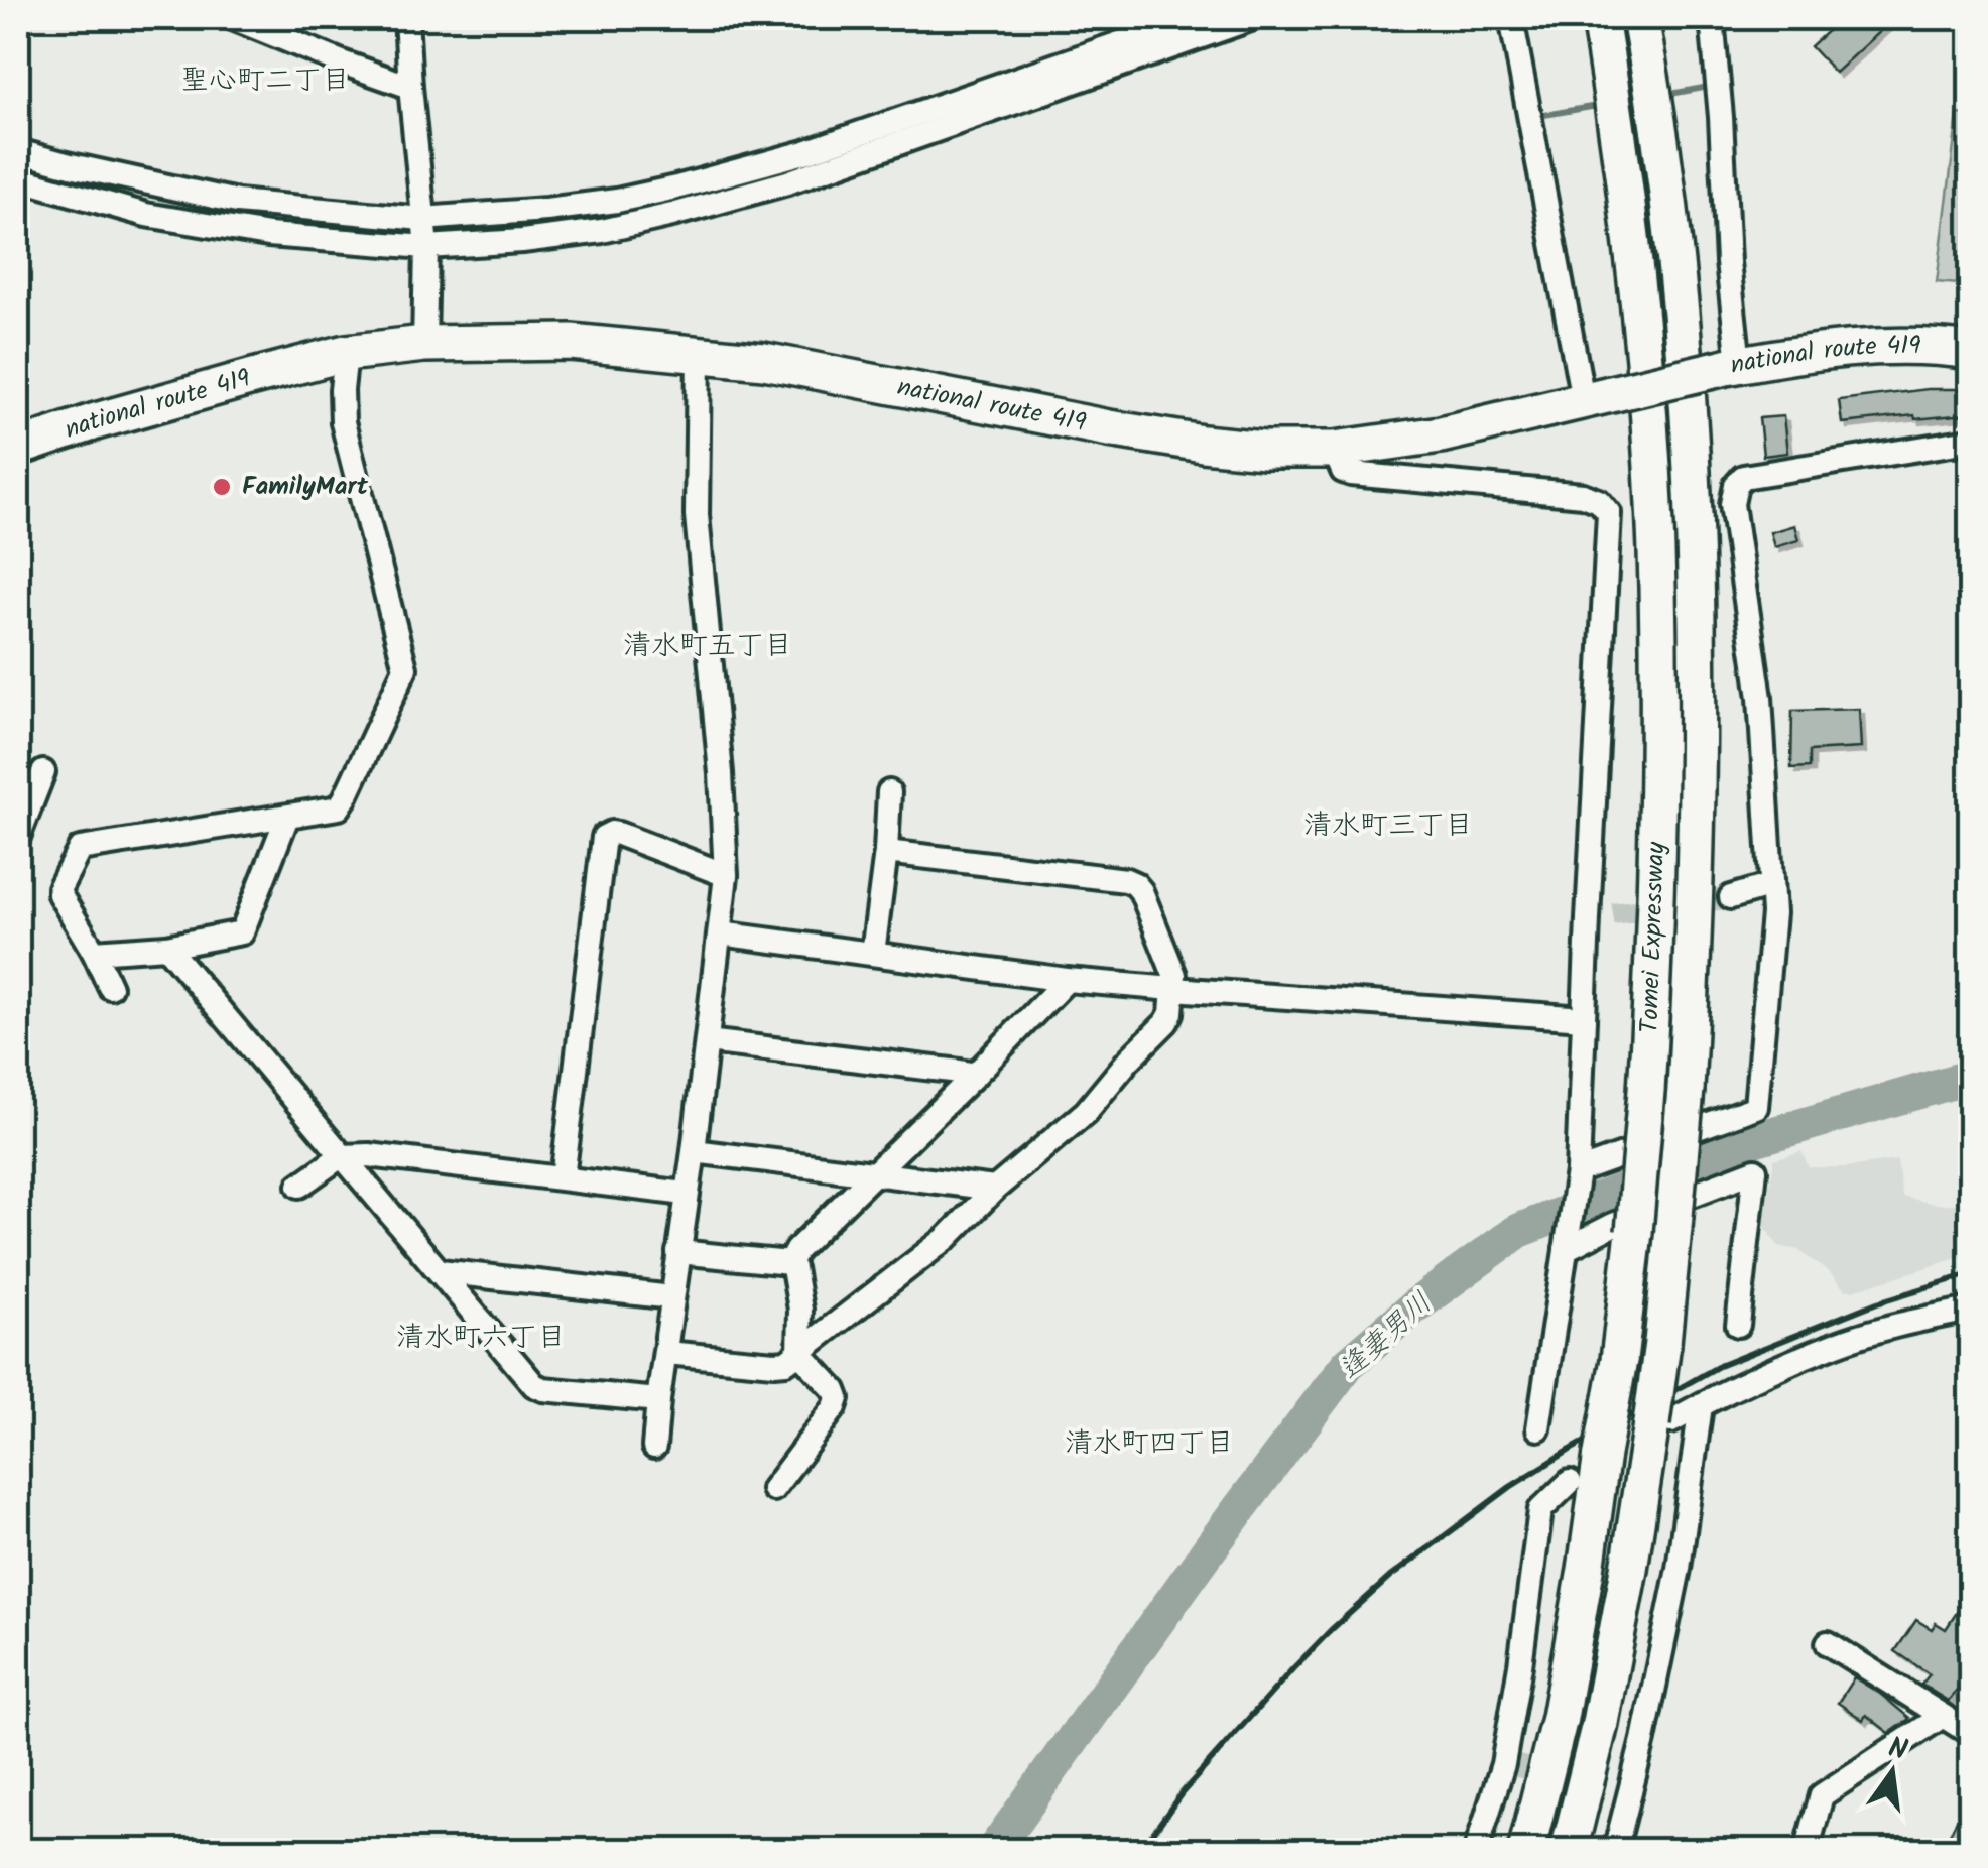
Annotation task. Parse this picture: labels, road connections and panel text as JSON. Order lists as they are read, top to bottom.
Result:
{
  "streets": {
    "highway": ["national route 419", "Tomei Expressway"]
  },
  "districts": [
    "聖心町二丁目",
    "清水町五丁目",
    "清水町三丁目",
    "清水町六丁目",
    "清水町四丁目"
  ],
  "water": ["逢妻男川"],
  "places": ["FamilyMart"],
  "north": "top"
}
